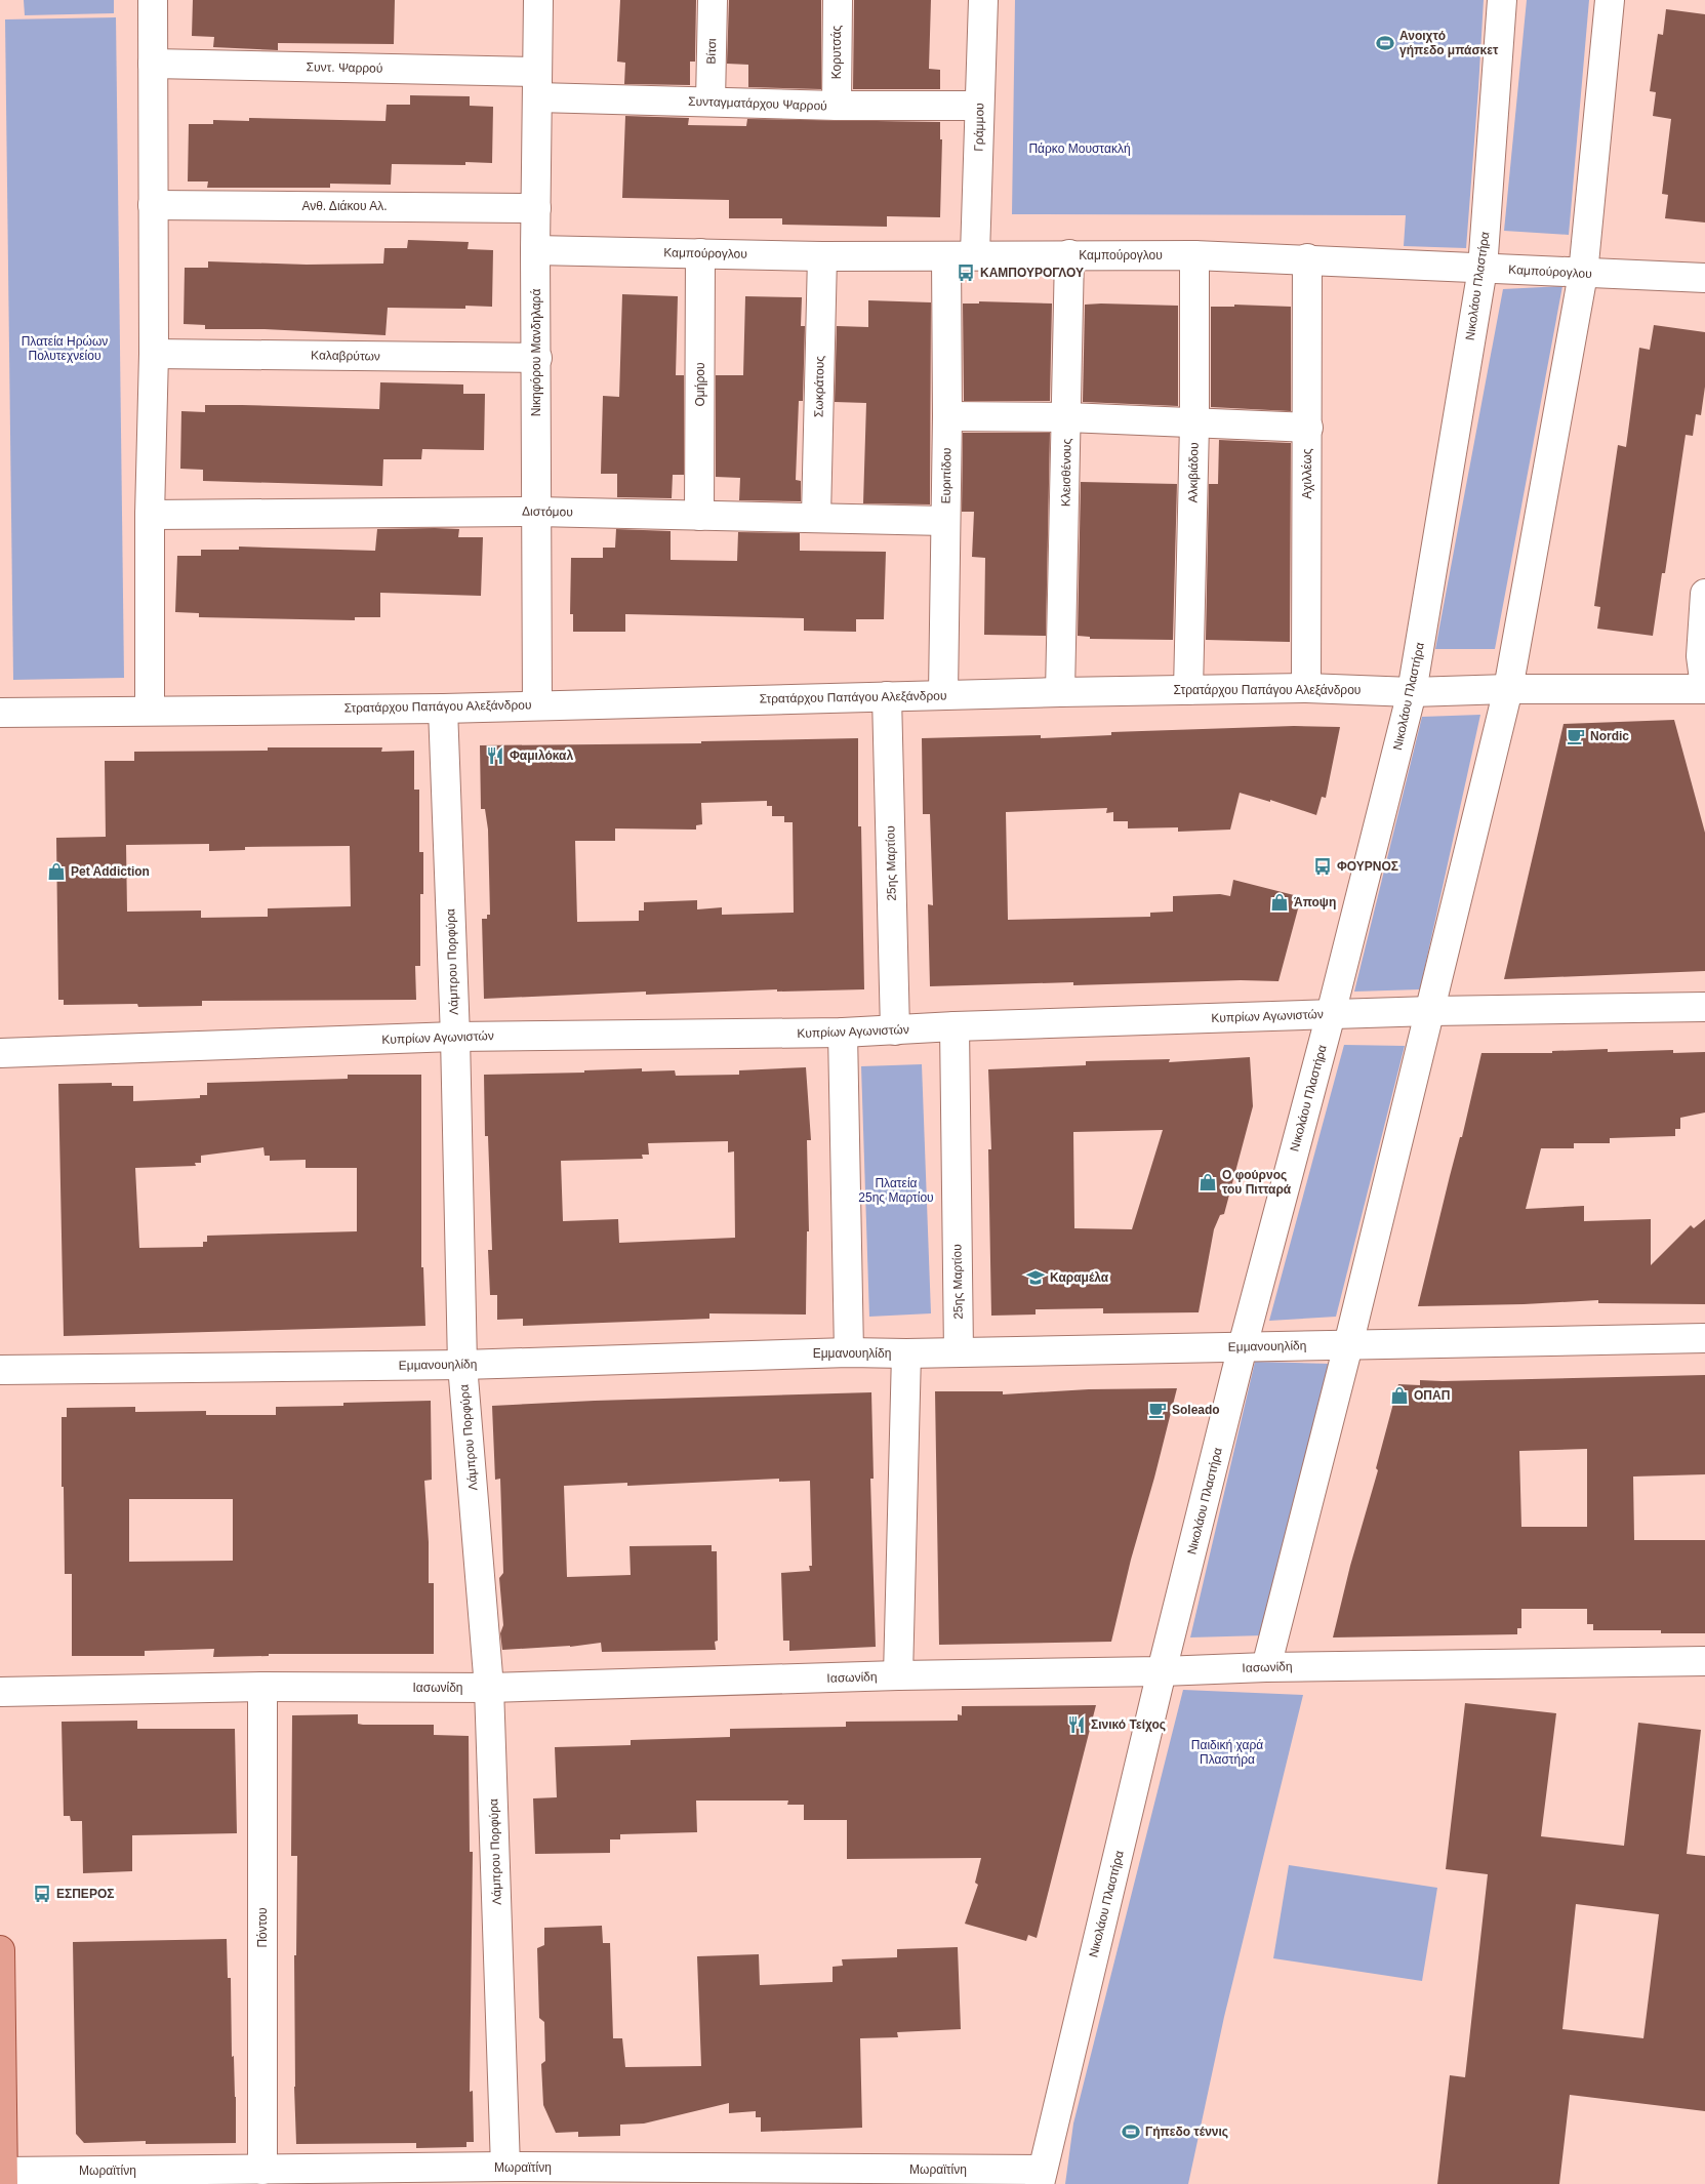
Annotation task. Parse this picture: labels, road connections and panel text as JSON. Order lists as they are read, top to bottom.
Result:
{
  "streets": {
    "street": [
      "Βίτσι",
      "Κορυτσάς",
      "Συντ. Ψαρρού",
      "Συνταγματάρχου Ψαρρού",
      "Γράμμου",
      "Ανθ. Διάκου Αλ.",
      "Καμπούρογλου",
      "Νικολάου Πλαστήρα",
      "Νικηφόρου Μανδηλαρά",
      "Καλαβρύτων",
      "Ομήρου",
      "Σωκράτους",
      "Κλεισθένους",
      "Αλκιβιάδου",
      "Αχιλλέως",
      "Ευριπίδου",
      "Διστόμου",
      "Στρατάρχου Παπάγου Αλεξάνδρου",
      "25ης Μαρτίου",
      "Λάμπρου Πορφύρα",
      "Κυπρίων Αγωνιστών",
      "Εμμανουηλίδη",
      "Ιασωνίδη",
      "Πόντου",
      "Μωραϊτίνη"
    ]
  },
  "crossings": [
    ["Βίτσι", "Συνταγματάρχου Ψαρρού"],
    ["Κορυτσάς", "Συνταγματάρχου Ψαρρού"],
    ["Συντ. Ψαρρού", "Συνταγματάρχου Ψαρρού"],
    ["Συντ. Ψαρρού", "Νικηφόρου Μανδηλαρά"],
    ["Συνταγματάρχου Ψαρρού", "Γράμμου"],
    ["Συνταγματάρχου Ψαρρού", "Νικηφόρου Μανδηλαρά"],
    ["Γράμμου", "Καμπούρογλου"],
    ["Ανθ. Διάκου Αλ.", "Νικηφόρου Μανδηλαρά"],
    ["Καμπούρογλου", "Νικολάου Πλαστήρα"],
    ["Καμπούρογλου", "Νικηφόρου Μανδηλαρά"],
    ["Καμπούρογλου", "Ομήρου"],
    ["Καμπούρογλου", "Σωκράτους"],
    ["Καμπούρογλου", "Κλεισθένους"],
    ["Καμπούρογλου", "Αλκιβιάδου"],
    ["Καμπούρογλου", "Αχιλλέως"],
    ["Καμπούρογλου", "Ευριπίδου"],
    ["Νικολάου Πλαστήρα", "Στρατάρχου Παπάγου Αλεξάνδρου"],
    ["Νικολάου Πλαστήρα", "Κυπρίων Αγωνιστών"],
    ["Νικολάου Πλαστήρα", "Εμμανουηλίδη"],
    ["Νικολάου Πλαστήρα", "Ιασωνίδη"],
    ["Νικολάου Πλαστήρα", "Μωραϊτίνη"],
    ["Νικηφόρου Μανδηλαρά", "Καλαβρύτων"],
    ["Νικηφόρου Μανδηλαρά", "Διστόμου"],
    ["Νικηφόρου Μανδηλαρά", "Στρατάρχου Παπάγου Αλεξάνδρου"],
    ["Ομήρου", "Διστόμου"],
    ["Σωκράτους", "Διστόμου"],
    ["Κλεισθένους", "Στρατάρχου Παπάγου Αλεξάνδρου"],
    ["Αλκιβιάδου", "Στρατάρχου Παπάγου Αλεξάνδρου"],
    ["Αχιλλέως", "Στρατάρχου Παπάγου Αλεξάνδρου"],
    ["Ευριπίδου", "Διστόμου"],
    ["Ευριπίδου", "Στρατάρχου Παπάγου Αλεξάνδρου"],
    ["Στρατάρχου Παπάγου Αλεξάνδρου", "25ης Μαρτίου"],
    ["Στρατάρχου Παπάγου Αλεξάνδρου", "Λάμπρου Πορφύρα"],
    ["25ης Μαρτίου", "Κυπρίων Αγωνιστών"],
    ["25ης Μαρτίου", "Εμμανουηλίδη"],
    ["Λάμπρου Πορφύρα", "Κυπρίων Αγωνιστών"],
    ["Λάμπρου Πορφύρα", "Εμμανουηλίδη"],
    ["Λάμπρου Πορφύρα", "Ιασωνίδη"],
    ["Λάμπρου Πορφύρα", "Μωραϊτίνη"],
    ["Ιασωνίδη", "Πόντου"],
    ["Πόντου", "Μωραϊτίνη"]
  ],
  "parks": [
    "Πάρκο Μουστακλή",
    "Πλατεία Ηρώων Πολυτεχνείου",
    "Πλατεία 25ης Μαρτίου",
    "Παιδική χαρά Πλαστήρα"
  ],
  "places": {
    "sports": ["Ανοιχτό γήπεδο μπάσκετ", "Γήπεδο τέννις"],
    "bus stop": ["ΚΑΜΠΟΥΡΟΓΛΟΥ", "ΦΟΥΡΝΟΣ", "ΕΣΠΕΡΟΣ"],
    "cafe": ["Nordic", "Soleado"],
    "restaurant": ["Φαμιλόκαλ", "Σινικό Τείχος"],
    "shop": [
      "Pet Addiction",
      "Άποψη",
      "Ο φούρνος του Πιτταρά",
      "ΟΠΑΠ"
    ],
    "school or university": ["Καραμέλα"]
  }
}
